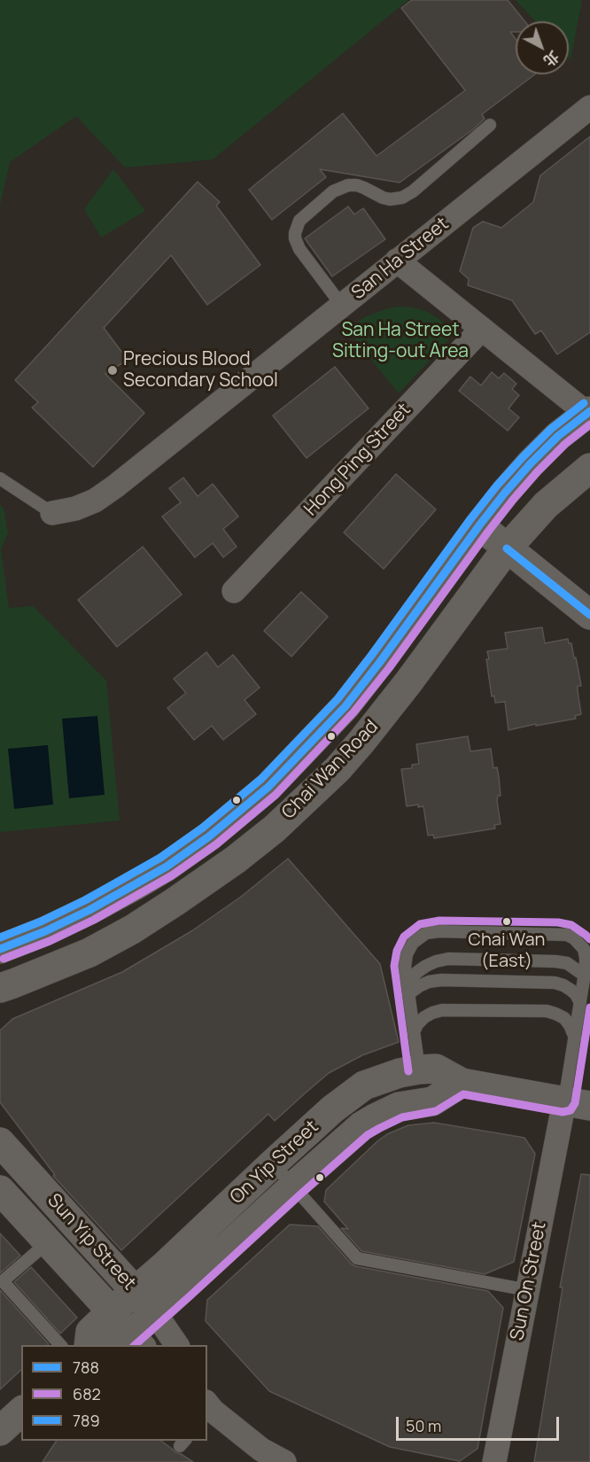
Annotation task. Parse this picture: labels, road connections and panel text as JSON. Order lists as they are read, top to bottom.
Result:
{
  "streets": {
    "main road": ["Chai Wan Road", "On Yip Street", "Sun Yip Street"],
    "street": ["San Ha Street", "Hong Ping Street", "Sun On Street"]
  },
  "crossings": [
    ["On Yip Street", "Sun Yip Street"],
    ["On Yip Street", "Sun On Street"]
  ],
  "parks": ["San Ha Street Sitting-out Area"],
  "places": ["Precious Blood Secondary School", "Chai Wan (East)"],
  "lines": ["transit line 789", "transit line 788", "transit line 682"],
  "legend": ["788", "682", "789"],
  "scale_bar": "50 m",
  "north": "bottom right"
}
